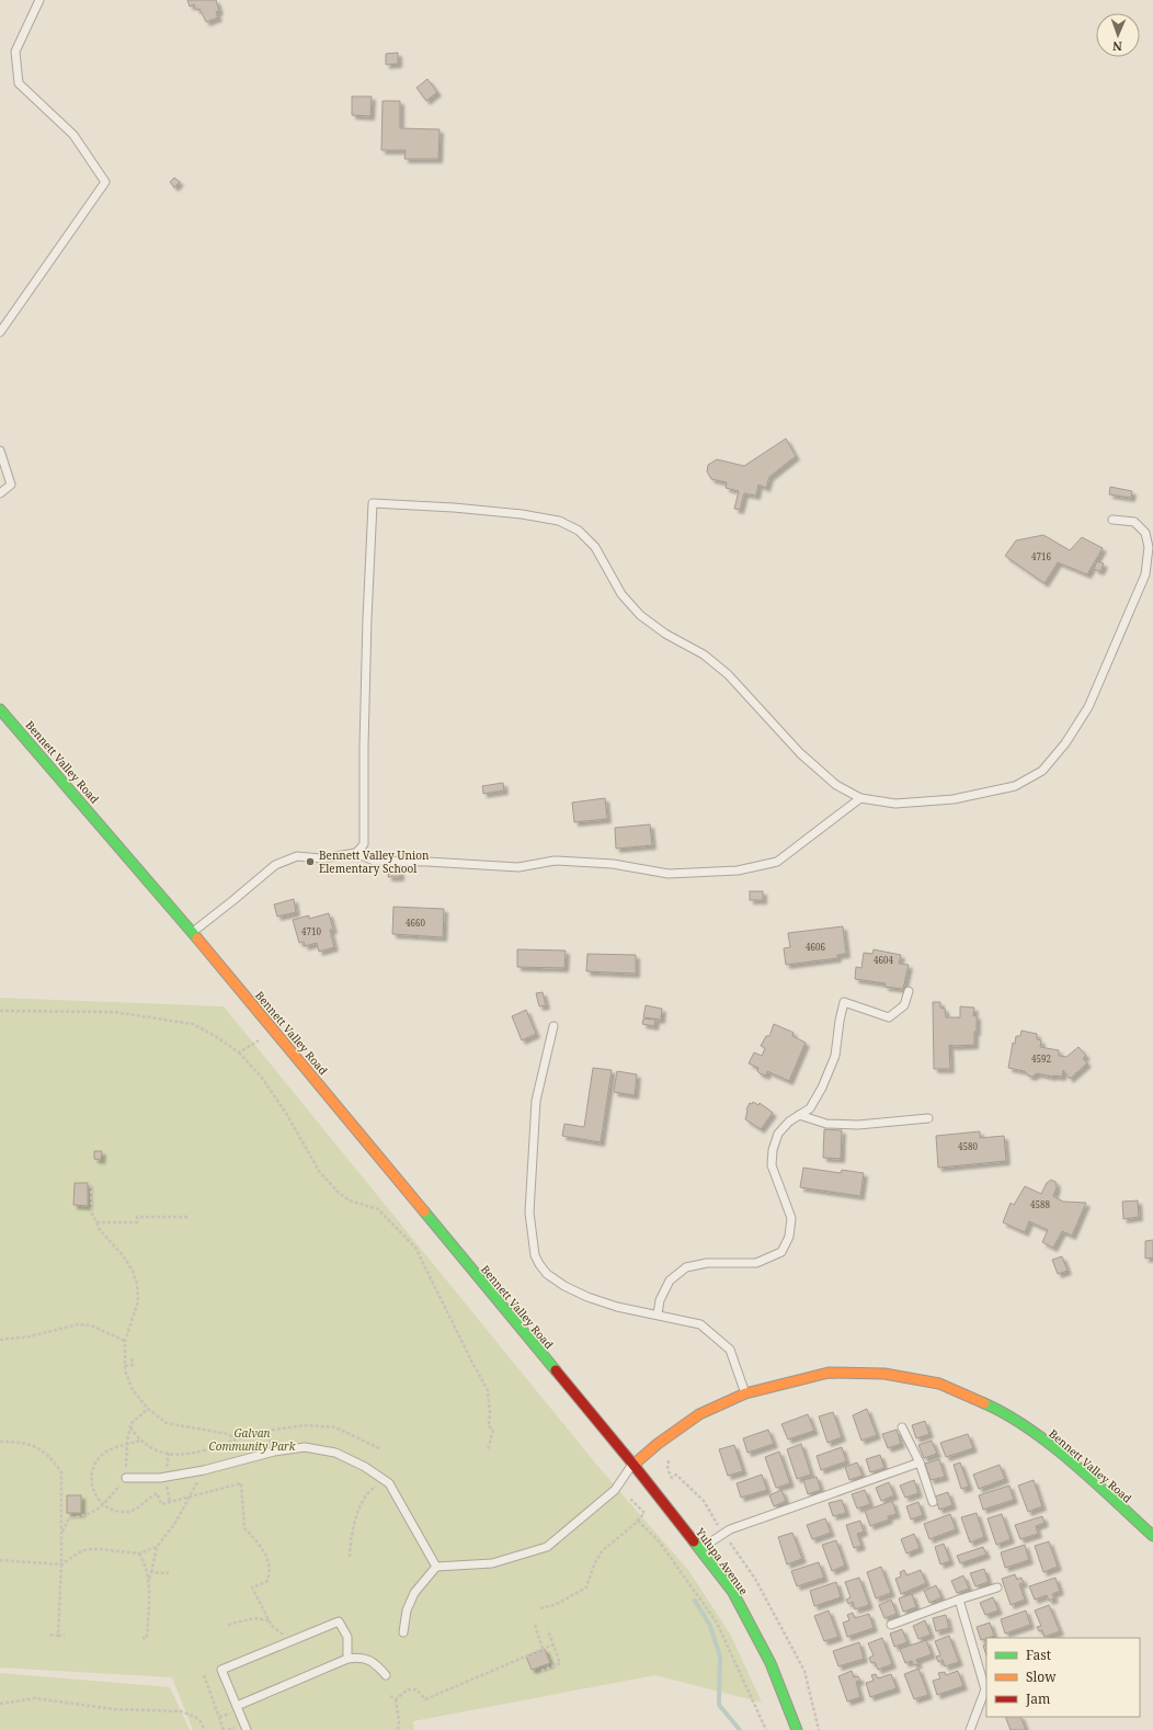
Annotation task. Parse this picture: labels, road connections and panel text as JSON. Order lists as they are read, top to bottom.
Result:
{
  "streets": {
    "street": ["Bennett Valley Road", "Yulupa Avenue"]
  },
  "crossings": [
    ["Bennett Valley Road", "Yulupa Avenue"]
  ],
  "parks": ["Galvan Community Park"],
  "places": ["Bennett Valley Union Elementary School"],
  "house_numbers": [
    "4716",
    "4660",
    "4710",
    "4606",
    "4604",
    "4592",
    "4580",
    "4588"
  ],
  "legend": ["Fast", "Slow", "Jam"],
  "north": "bottom"
}
